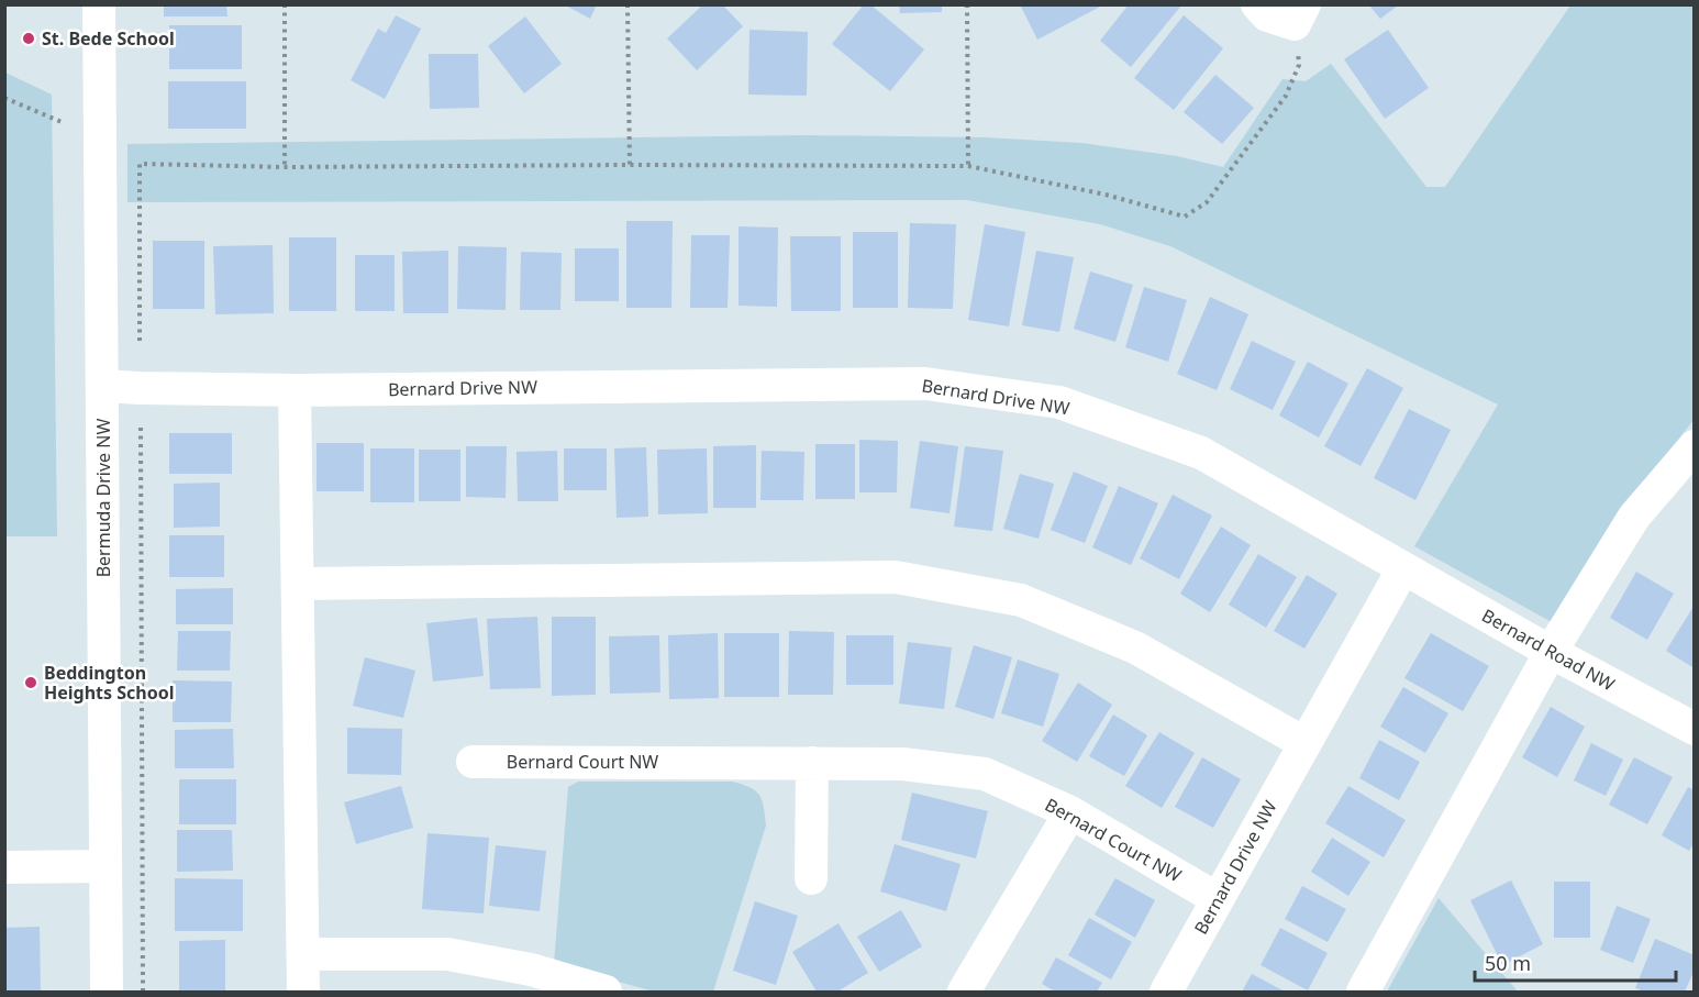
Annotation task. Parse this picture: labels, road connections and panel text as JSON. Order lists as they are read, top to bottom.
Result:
{
  "streets": {
    "street": [
      "Bernard Drive NW",
      "Bermuda Drive NW",
      "Bernard Road NW",
      "Bernard Court NW"
    ]
  },
  "crossings": [
    ["Bernard Drive NW", "Bermuda Drive NW"],
    ["Bernard Drive NW", "Bernard Road NW"],
    ["Bernard Drive NW", "Bernard Court NW"]
  ],
  "places": ["St. Bede School", "Beddington Heights School"],
  "scale_bar": "50 m"
}
